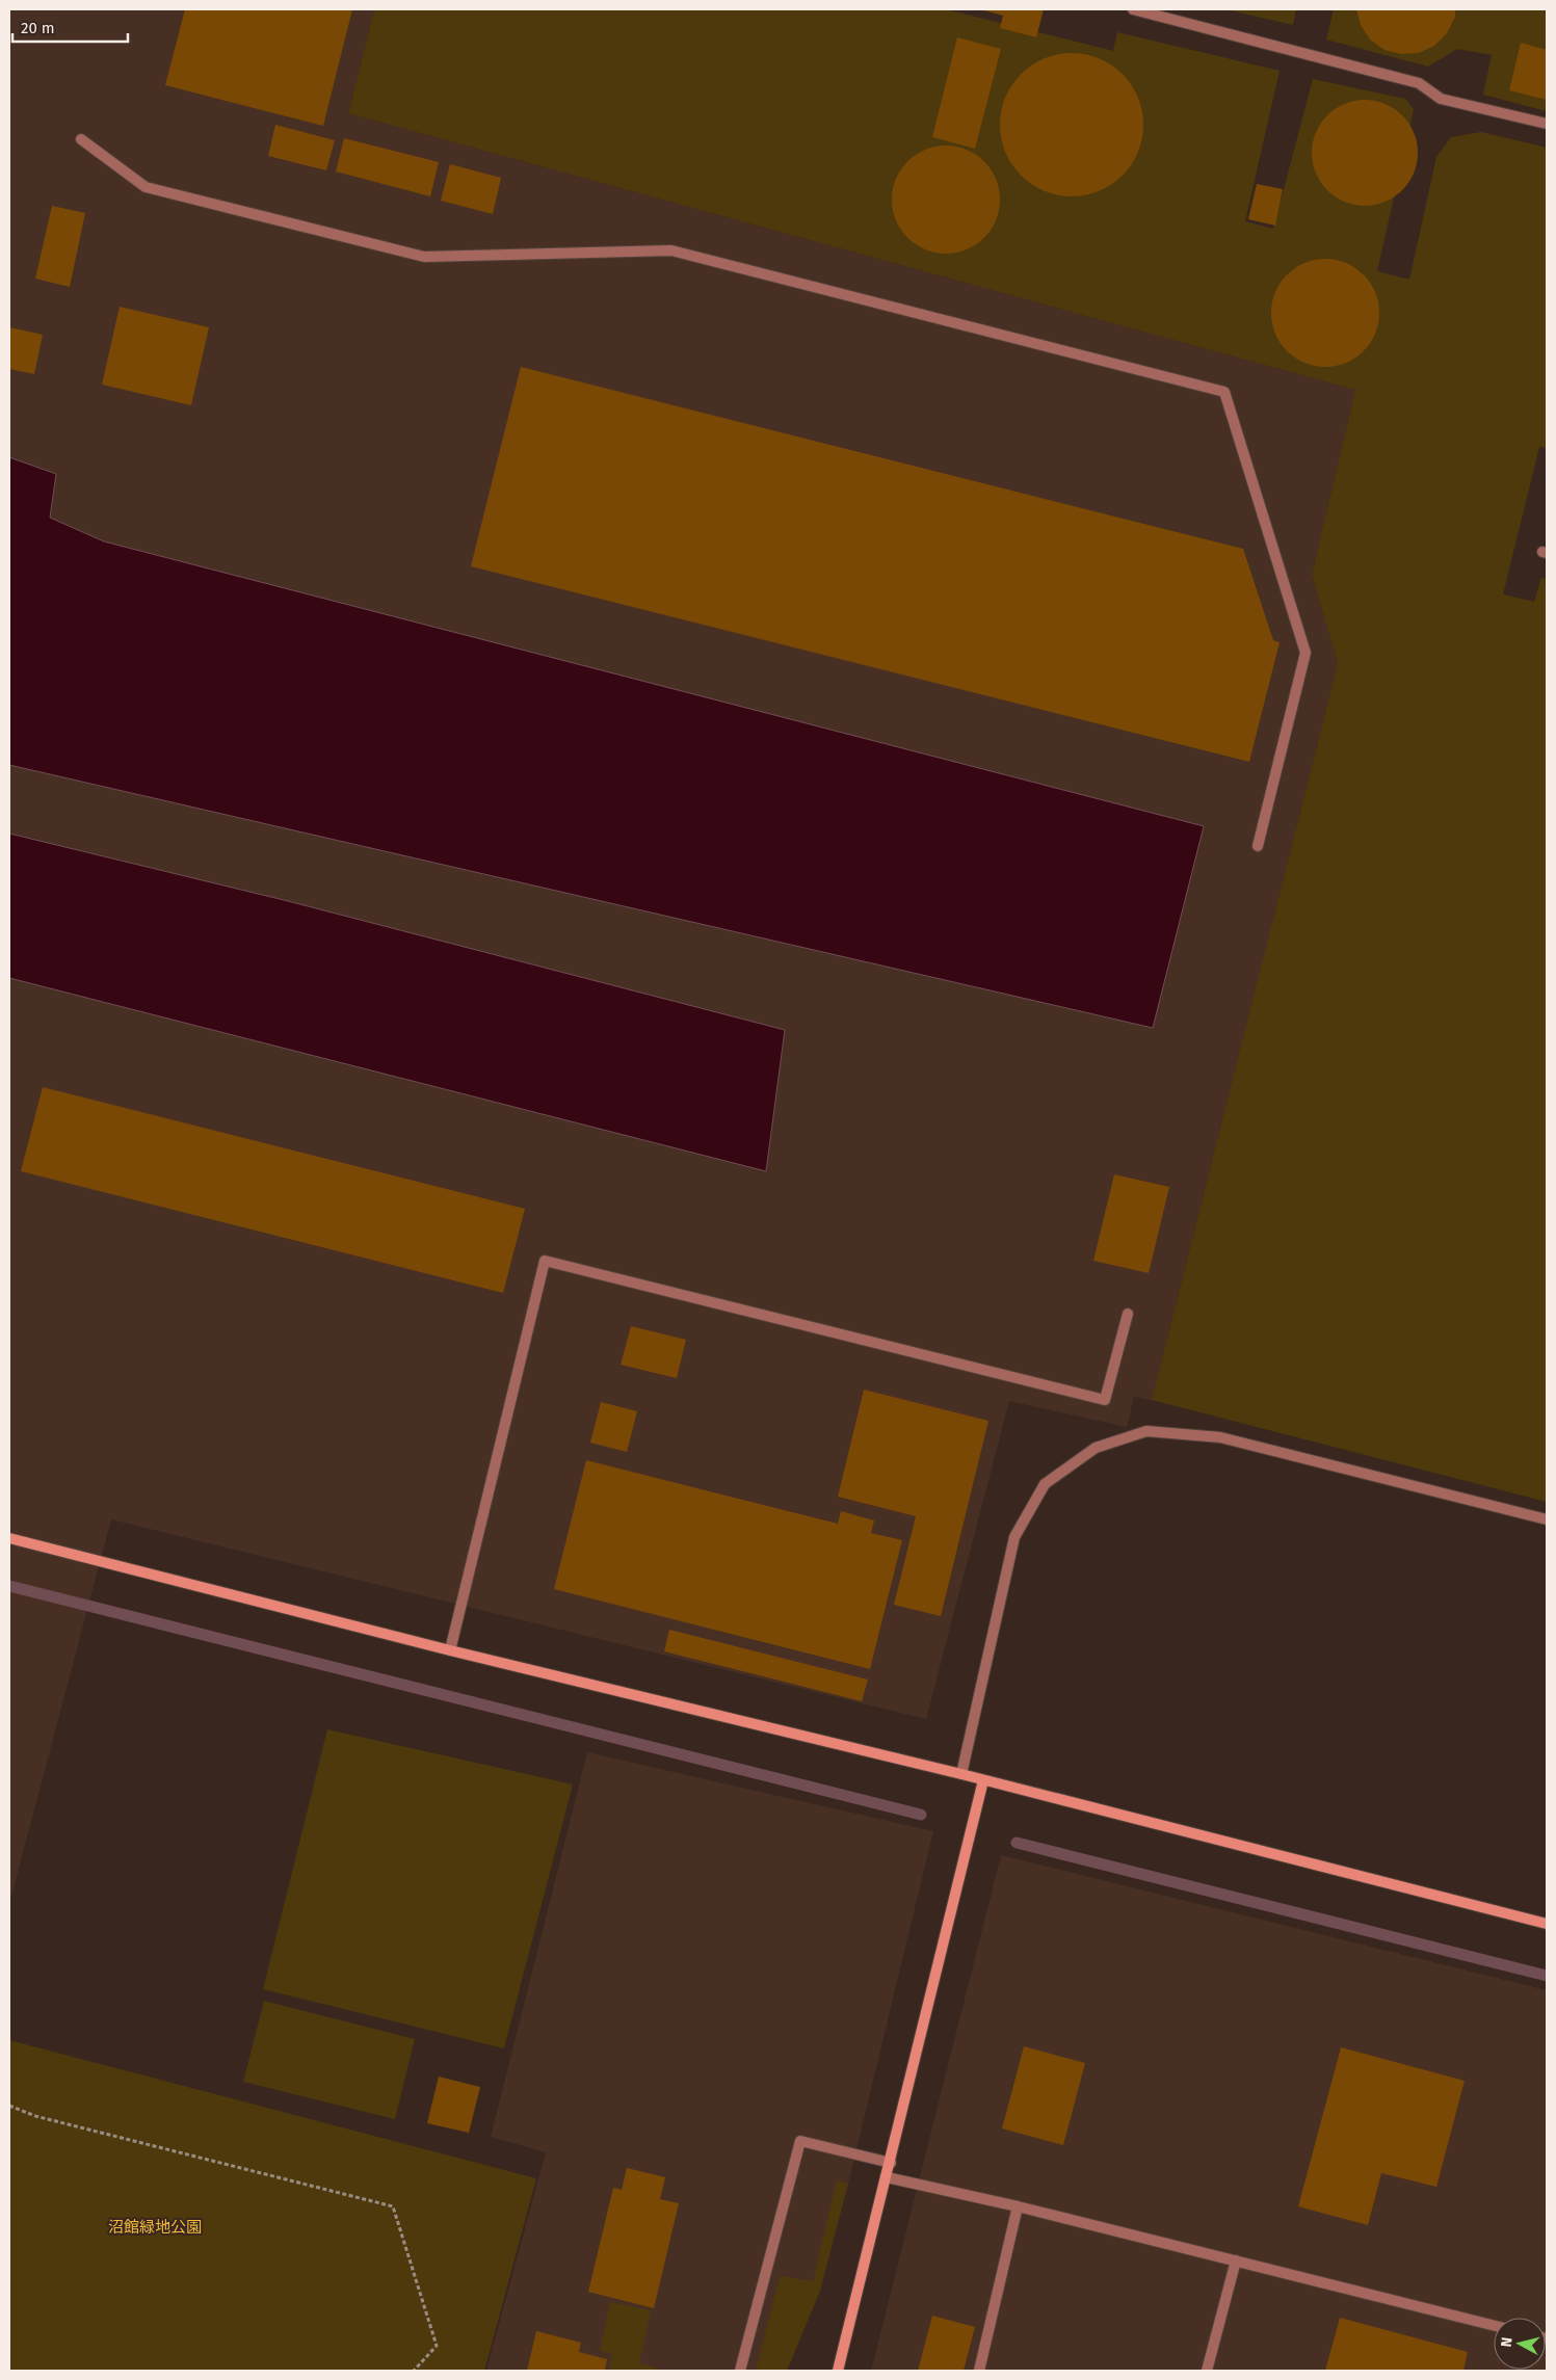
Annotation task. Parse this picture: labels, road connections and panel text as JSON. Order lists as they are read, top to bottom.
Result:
{
  "parks": ["沼館緑地公園"],
  "scale_bar": "20 m",
  "north": "left"
}
